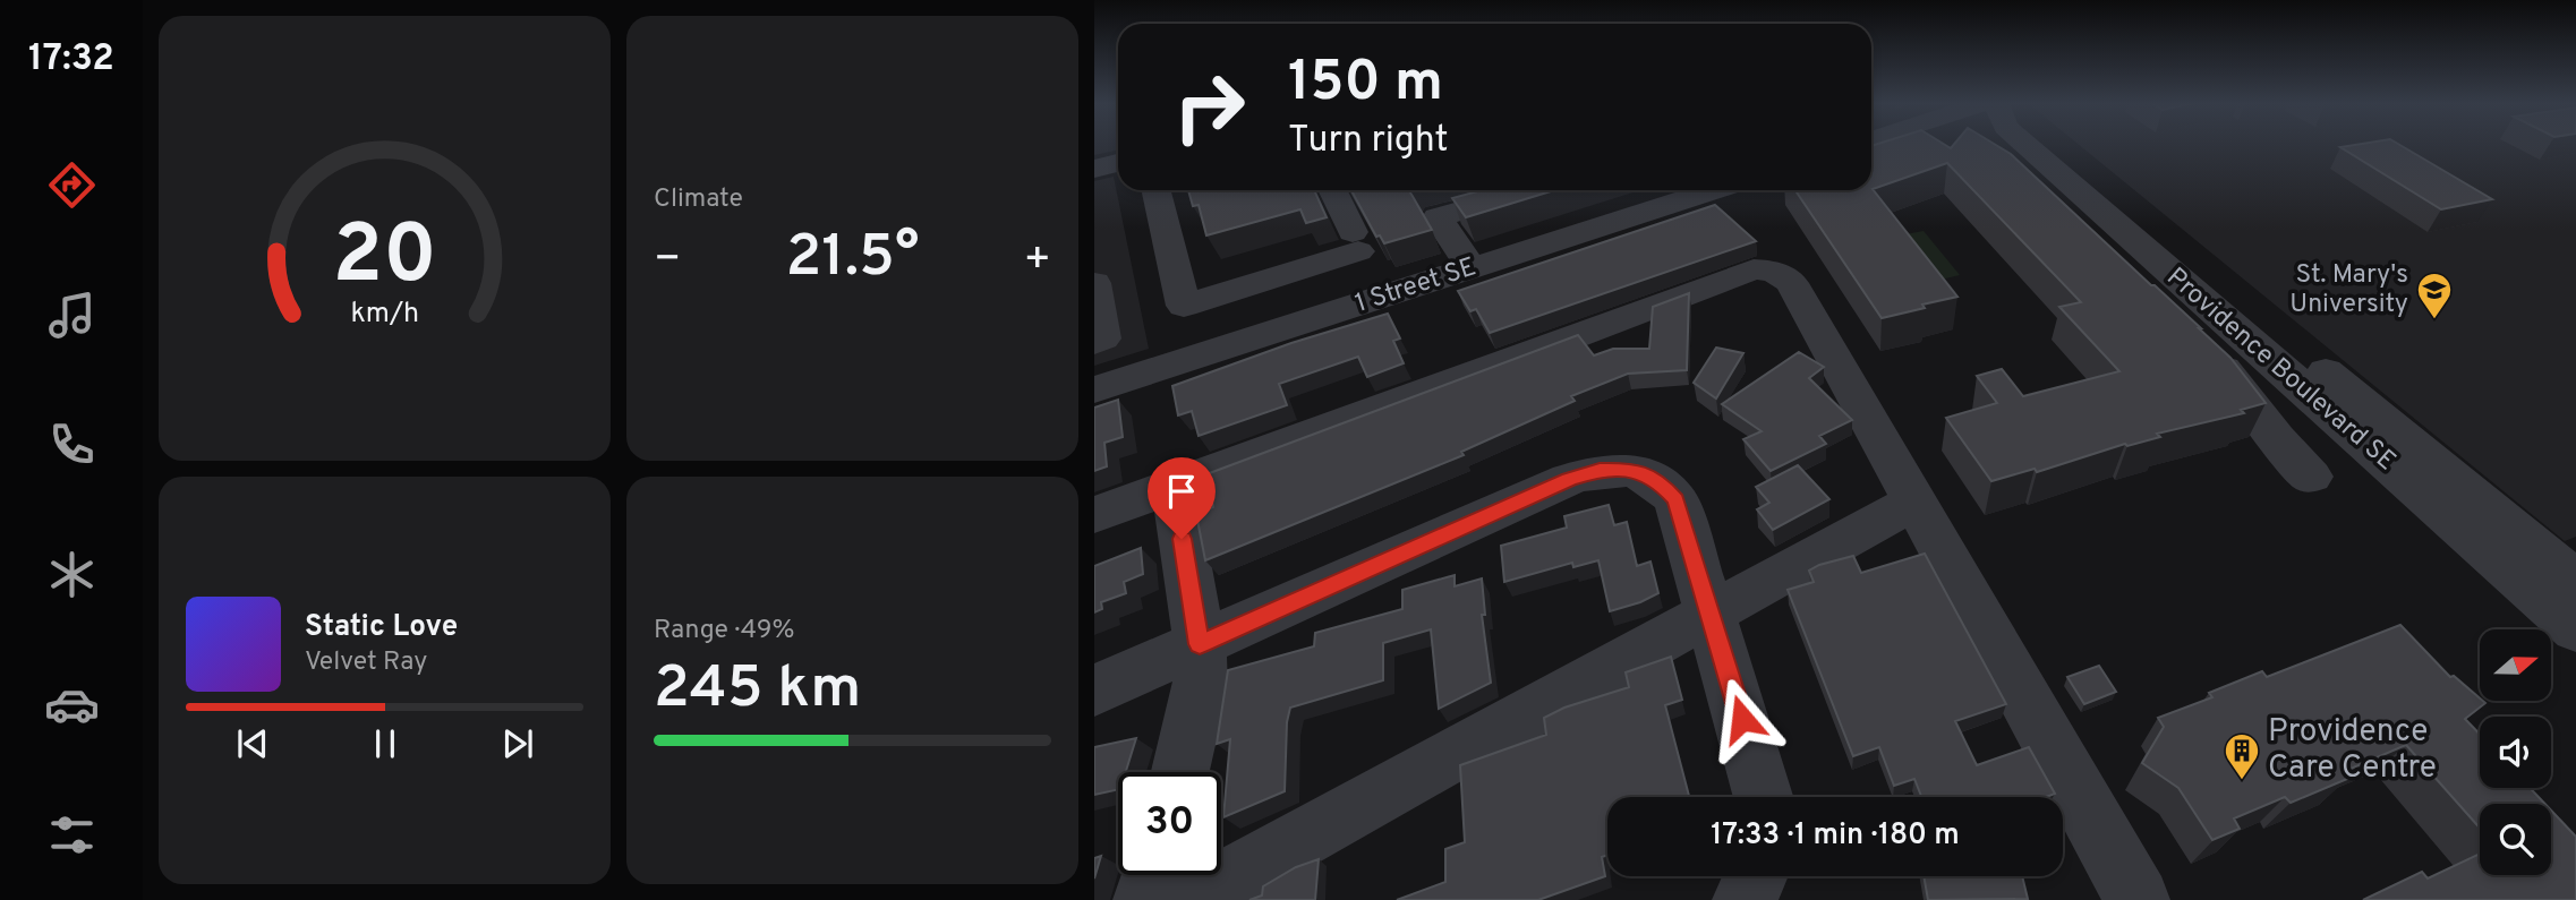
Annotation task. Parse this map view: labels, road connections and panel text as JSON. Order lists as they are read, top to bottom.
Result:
{
  "streets": {
    "street": ["1 Street SE", "Providence Boulevard SE"]
  },
  "places": {
    "school or university": ["St. Mary's University"],
    "building": ["Providence Care Centre"]
  },
  "north": "right",
  "page": {
    "tabs": "17:32",
    "tile": [
      "Climate",
      ["Range · 49%", "245 km"]
    ],
    "turn": ["150 m", "Turn right"],
    "heat": ["−", "21.5°", "+"],
    "song": ["Static Love", "Velvet Ray"],
    "limit": "30",
    "trip": "17:33 · 1 min · 180 m",
    "gauge": ["20", "km/h"]
  }
}
